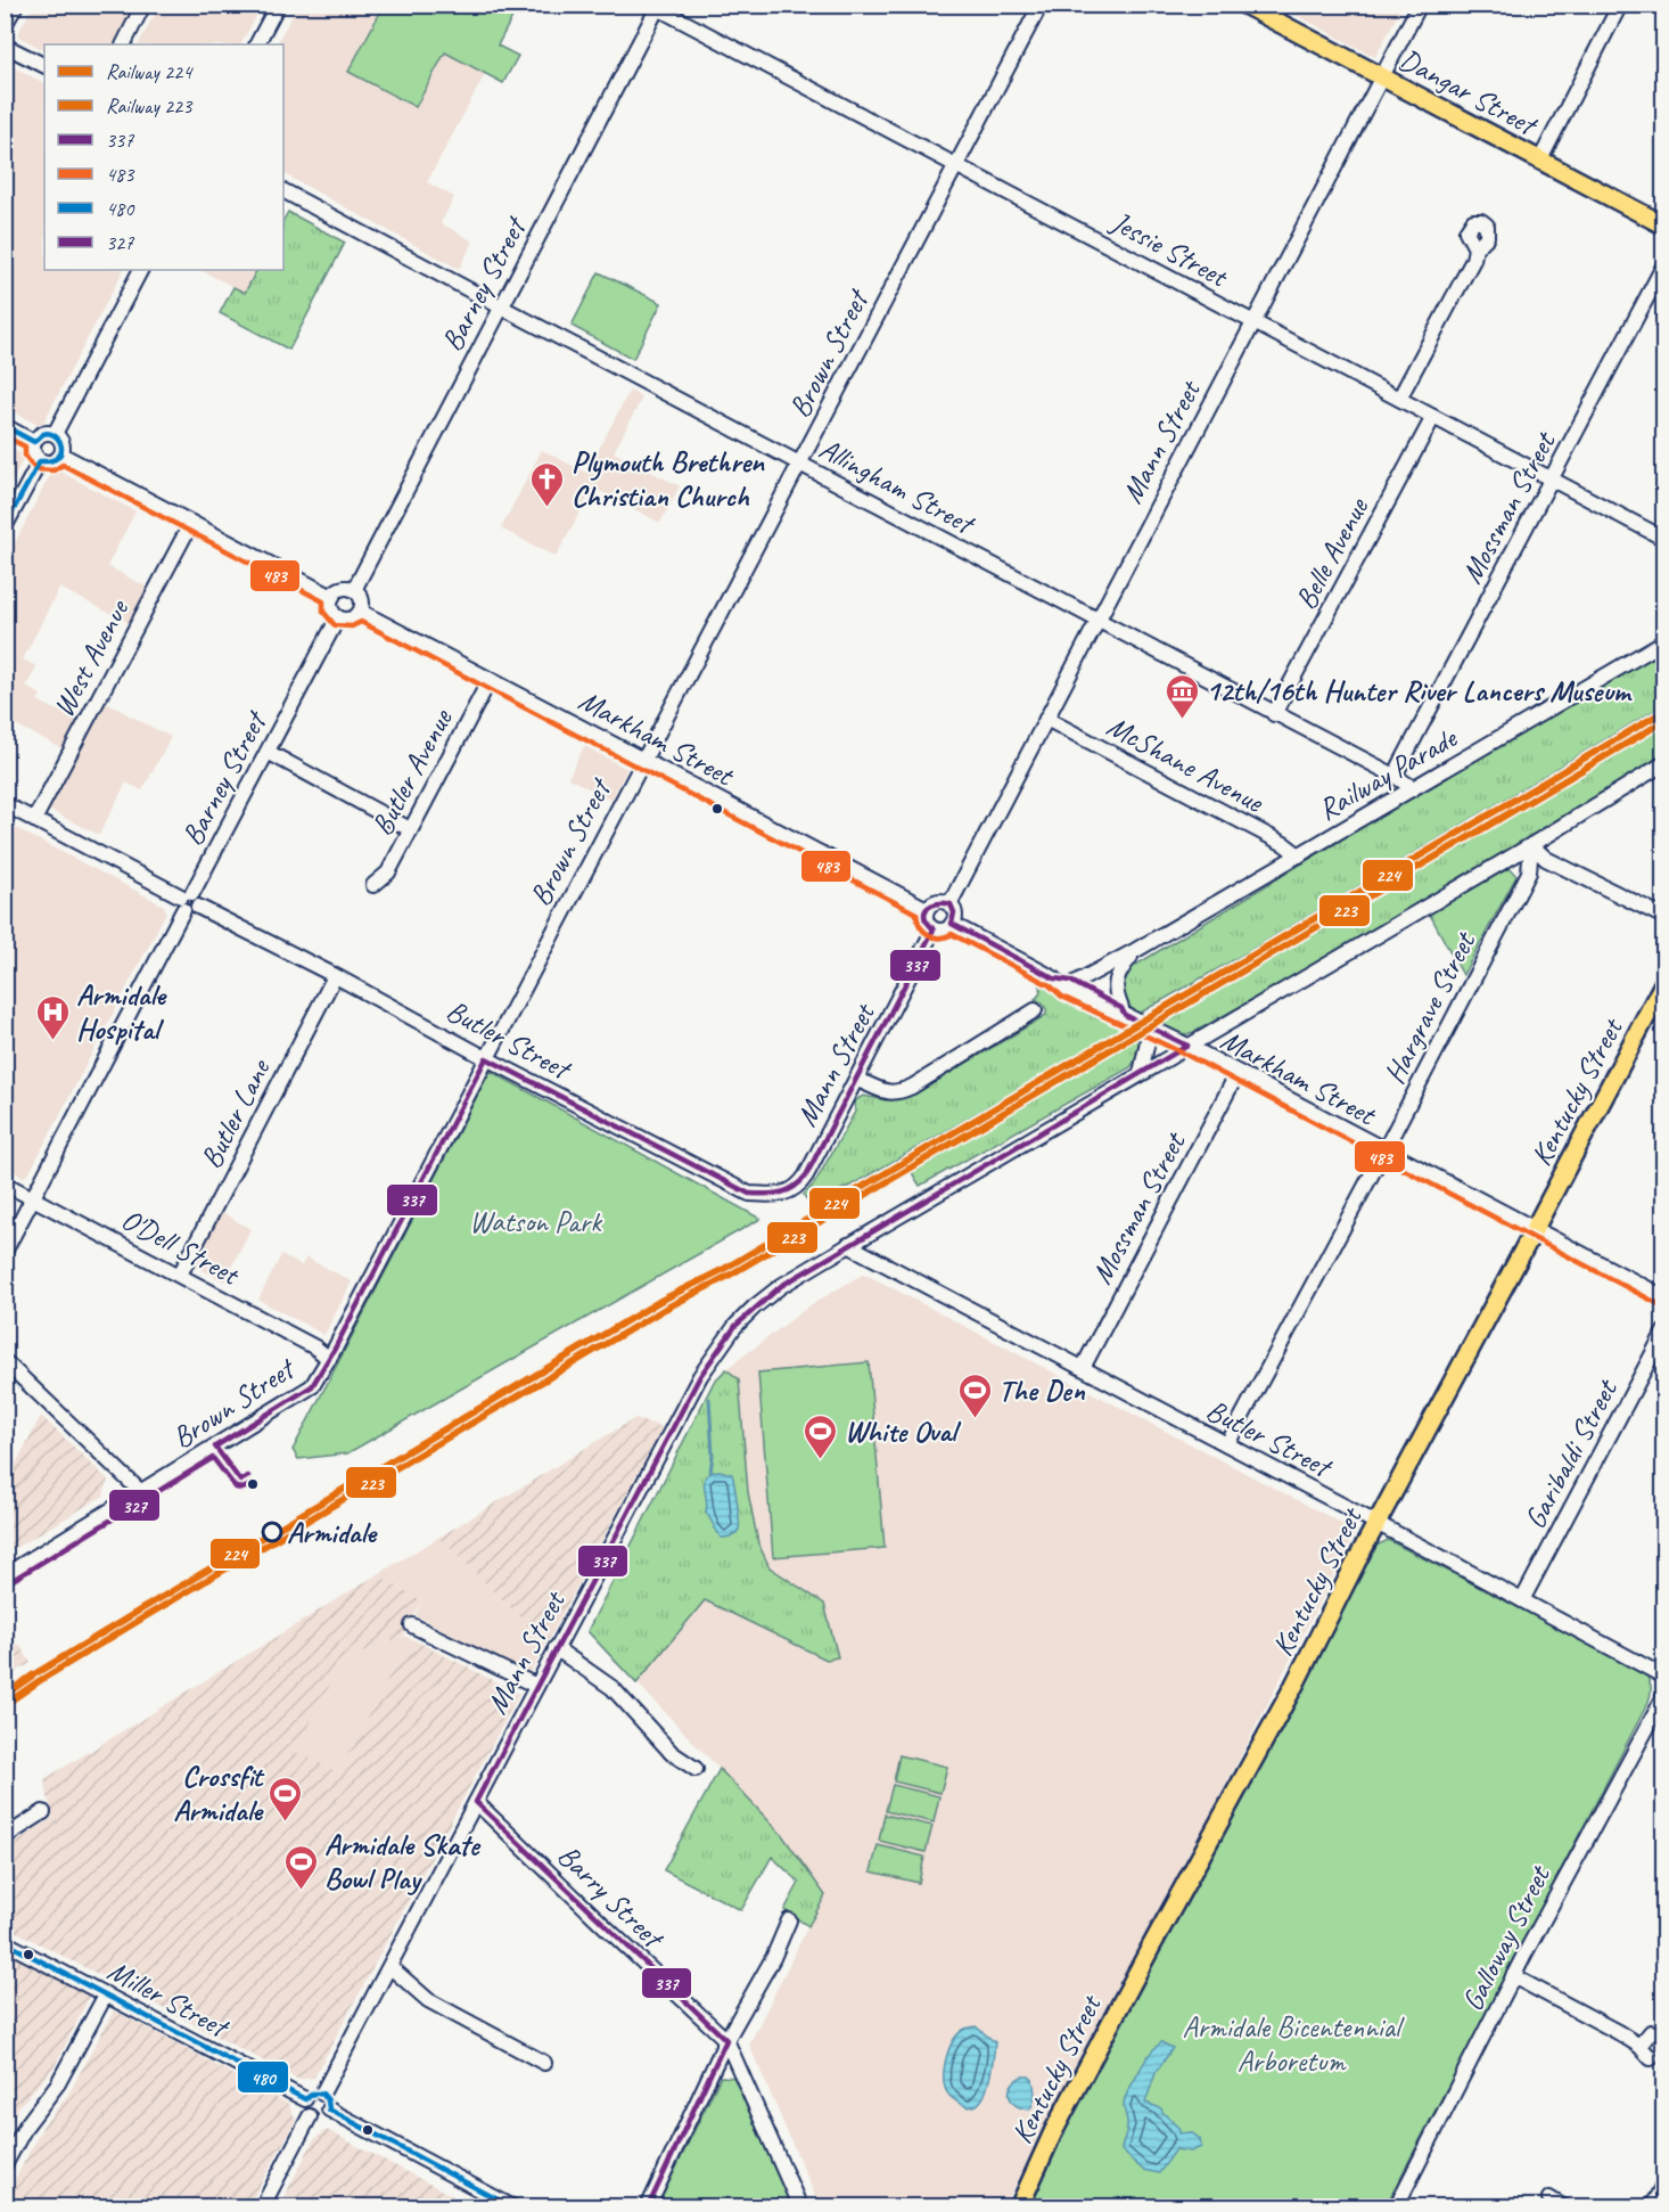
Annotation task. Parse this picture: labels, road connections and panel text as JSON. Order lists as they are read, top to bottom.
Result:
{
  "streets": {
    "main road": ["Dangar Street", "Kentucky Street"],
    "street": [
      "Jessie Street",
      "Barney Street",
      "Brown Street",
      "Mann Street",
      "Allingham Street",
      "Mossman Street",
      "Belle Avenue",
      "West Avenue",
      "Markham Street",
      "McShane Avenue",
      "Butler Avenue",
      "Railway Parade",
      "Hargrave Street",
      "Butler Street",
      "Butler Lane",
      "O'Dell Street",
      "Garibaldi Street",
      "Barry Street",
      "Galloway Street",
      "Miller Street"
    ]
  },
  "crossings": [
    ["Dangar Street", "Mann Street"],
    ["Jessie Street", "Barney Street"],
    ["Jessie Street", "Brown Street"],
    ["Jessie Street", "Mann Street"],
    ["Jessie Street", "Mossman Street"],
    ["Jessie Street", "Belle Avenue"],
    ["Barney Street", "Allingham Street"],
    ["Barney Street", "Markham Street"],
    ["Barney Street", "Butler Street"],
    ["Barney Street", "O'Dell Street"],
    ["Brown Street", "Allingham Street"],
    ["Brown Street", "Markham Street"],
    ["Brown Street", "Butler Street"],
    ["Brown Street", "O'Dell Street"],
    ["Mann Street", "Allingham Street"],
    ["Mann Street", "Markham Street"],
    ["Mann Street", "McShane Avenue"],
    ["Mann Street", "Hargrave Street"],
    ["Mann Street", "Butler Street"],
    ["Mann Street", "Barry Street"],
    ["Mann Street", "Miller Street"],
    ["Allingham Street", "Mossman Street"],
    ["Allingham Street", "Belle Avenue"],
    ["Allingham Street", "Railway Parade"],
    ["Mossman Street", "Markham Street"],
    ["Mossman Street", "Butler Street"],
    ["West Avenue", "Butler Street"],
    ["Markham Street", "Butler Avenue"],
    ["Markham Street", "Railway Parade"],
    ["Markham Street", "Hargrave Street"],
    ["Markham Street", "Kentucky Street"],
    ["McShane Avenue", "Railway Parade"],
    ["Hargrave Street", "Butler Street"],
    ["Butler Street", "Kentucky Street"],
    ["Butler Street", "Butler Lane"],
    ["Butler Street", "Garibaldi Street"],
    ["Butler Lane", "O'Dell Street"]
  ],
  "parks": ["Watson Park", "Armidale Bicentennial Arboretum"],
  "places": {
    "church": ["Plymouth Brethren Christian Church"],
    "museum": ["12th/16th Hunter River Lancers Museum"],
    "hospital": ["Armidale Hospital"],
    "sports": [
      "The Den",
      "White Oval",
      "Crossfit Armidale",
      "Armidale Skate Bowl Play"
    ],
    "other": ["Armidale"]
  },
  "lines": [
    "transit line 480",
    "transit line 483",
    "rail line 224",
    "rail line 223",
    "transit line 337",
    "transit line 327"
  ],
  "legend": [
    "Railway 224",
    "Railway 223",
    "337",
    "483",
    "480",
    "327"
  ]
}
